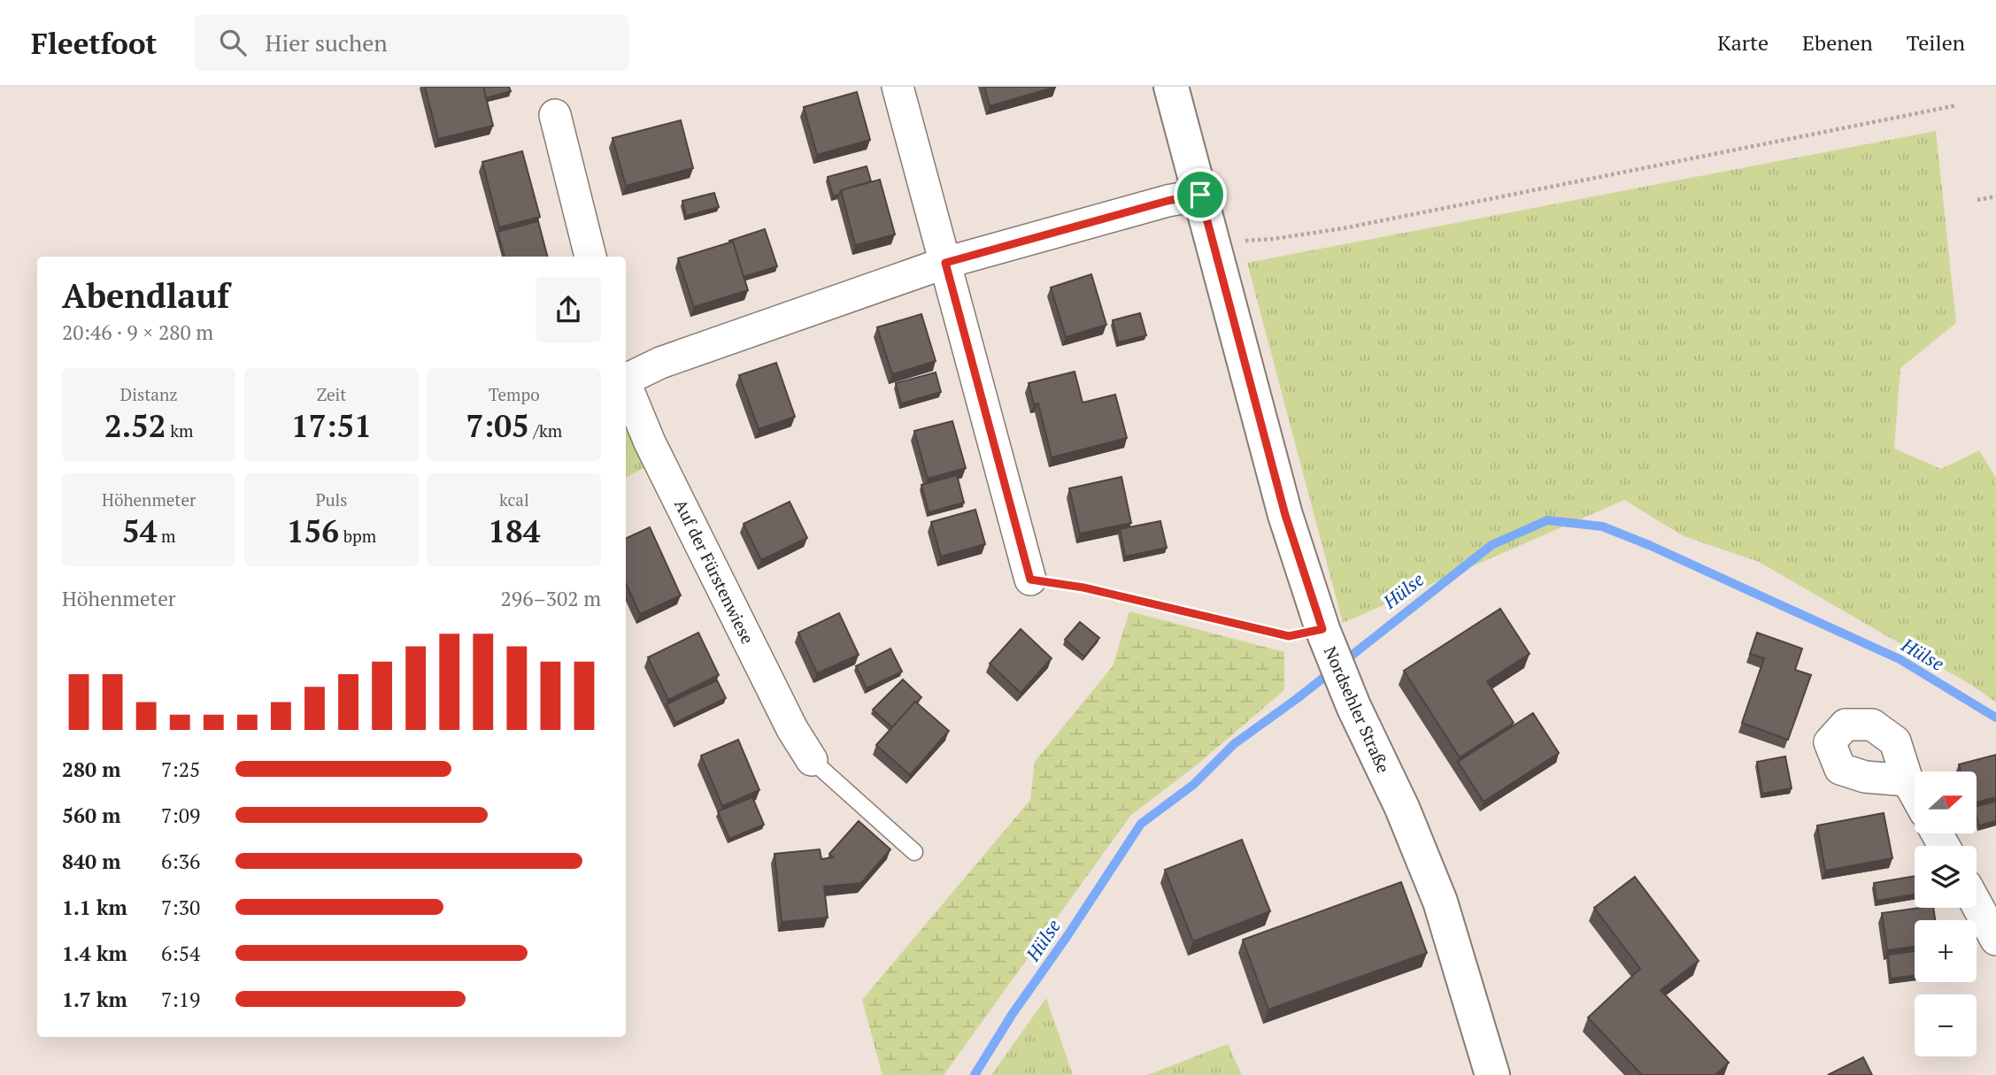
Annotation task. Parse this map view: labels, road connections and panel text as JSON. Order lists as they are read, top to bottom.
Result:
{
  "streets": {
    "street": ["Auf der Fürstenwiese", "Nordsehler Straße"]
  },
  "crossings": [
    ["Auf der Fürstenwiese", "Nordsehler Straße"]
  ],
  "water": ["Hülse"],
  "north": "right",
  "page": {
    "header": "Fleetfoot",
    "search": "Hier suchen",
    "nav": ["Karte", "Ebenen", "Teilen"],
    "heading": ["Abendlauf", "20:46 · 9 × 280 m"],
    "stats": [
      ["Distanz", "2.52 km"],
      ["Zeit", "17:51"],
      ["Tempo", "7:05 /km"],
      ["Höhenmeter", "54 m"],
      ["Puls", "156 bpm"],
      ["kcal", "184"]
    ],
    "chart": ["Höhenmeter", "296–302 m"],
    "list": [
      {
        "name": "280 m",
        "note": "7:25"
      },
      {
        "name": "560 m",
        "note": "7:09"
      },
      {
        "name": "840 m",
        "note": "6:36"
      },
      {
        "name": "1.1 km",
        "note": "7:30"
      },
      {
        "name": "1.4 km",
        "note": "6:54"
      },
      {
        "name": "1.7 km",
        "note": "7:19"
      }
    ],
    "map_buttons": ["+", "−"]
  }
}
